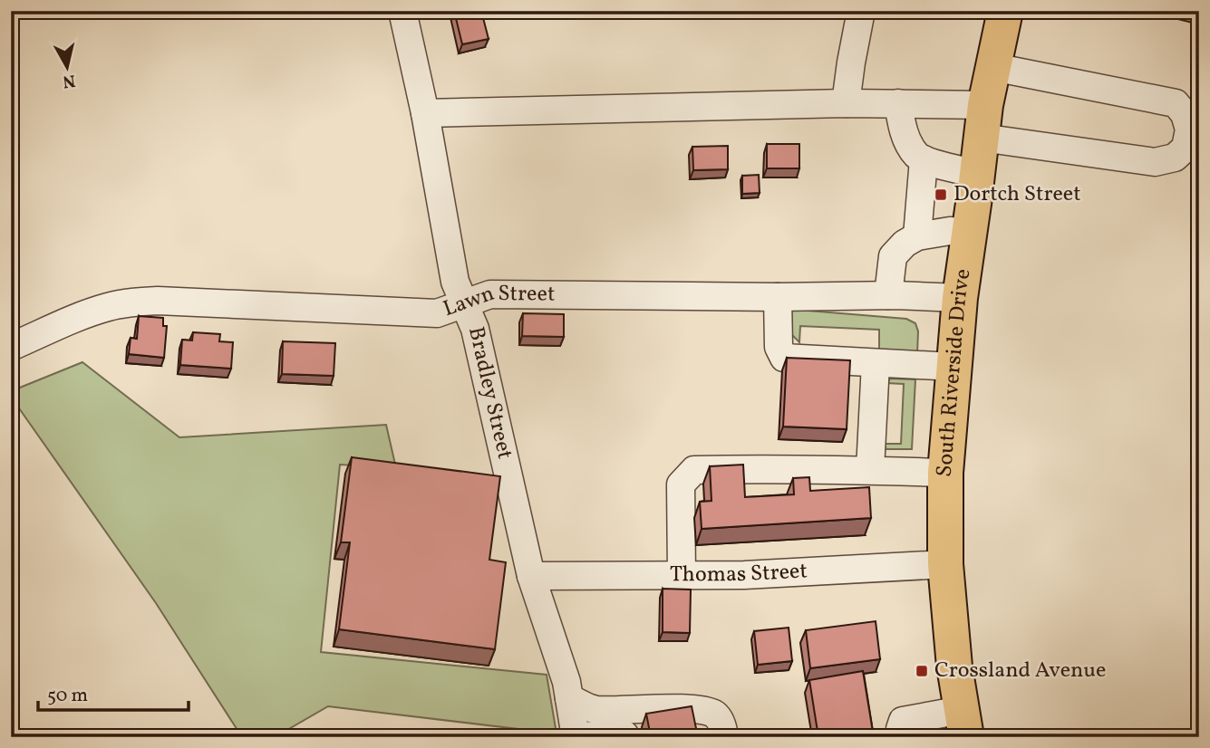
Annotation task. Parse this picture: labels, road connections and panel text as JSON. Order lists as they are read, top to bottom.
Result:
{
  "streets": {
    "highway": ["South Riverside Drive"],
    "street": ["Lawn Street", "Bradley Street", "Thomas Street"]
  },
  "crossings": [
    ["Lawn Street", "South Riverside Drive"],
    ["Lawn Street", "Bradley Street"],
    ["South Riverside Drive", "Thomas Street"],
    ["Bradley Street", "Thomas Street"]
  ],
  "places": {
    "transit": ["Dortch Street", "Crossland Avenue"]
  },
  "scale_bar": "50 m",
  "north": "bottom"
}
